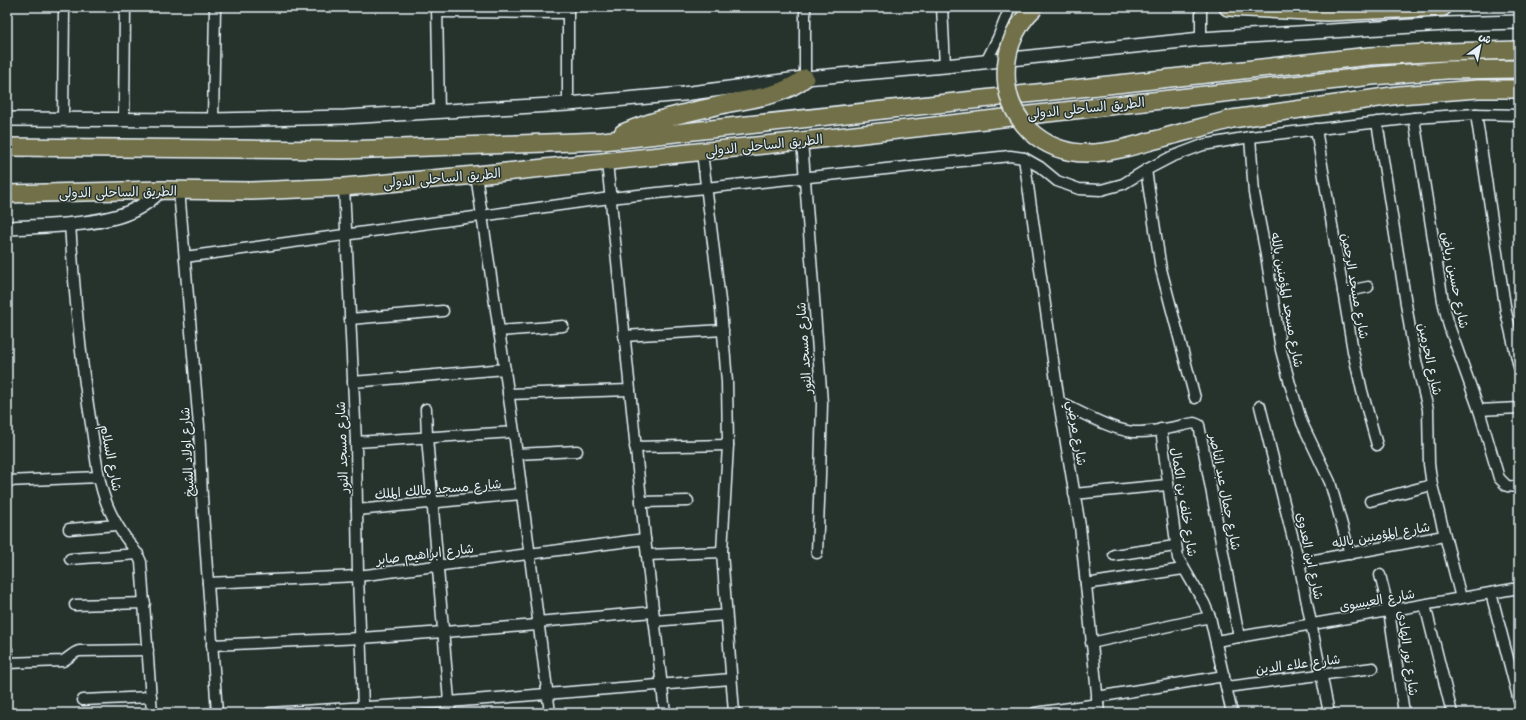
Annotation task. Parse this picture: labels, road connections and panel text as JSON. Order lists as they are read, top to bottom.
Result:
{
  "streets": {
    "highway": ["الطريق الساحلى الدولى"],
    "street": [
      "شارع حسين رياض",
      "شارع مسجد الرحمن",
      "شارع مسجد المؤمنين بالله",
      "شارع مسجد النور",
      "شارع الحرمين",
      "شارع مرضي",
      "شارع اولاد الشيخ",
      "شارع السلام",
      "شارع مسجد مالك الملك",
      "شارع جمال عبد الناصر",
      "شارع خلف بن الكمال",
      "شارع المؤمنين بالله",
      "شارع ابراهيم صابر",
      "شارع ابن العدوى",
      "شارع العيسوى",
      "شارع نور الهادى",
      "شارع علاء الدين"
    ]
  },
  "crossings": [
    ["الطريق الساحلى الدولى", "شارع مسجد النور"],
    ["الطريق الساحلى الدولى", "شارع اولاد الشيخ"],
    ["شارع مسجد المؤمنين بالله", "شارع المؤمنين بالله"],
    ["شارع مسجد النور", "شارع مسجد مالك الملك"],
    ["شارع مسجد النور", "شارع ابراهيم صابر"],
    ["شارع الحرمين", "شارع المؤمنين بالله"],
    ["شارع الحرمين", "شارع العيسوى"],
    ["شارع مرضي", "شارع جمال عبد الناصر"],
    ["شارع اولاد الشيخ", "شارع ابراهيم صابر"],
    ["شارع جمال عبد الناصر", "شارع خلف بن الكمال"],
    ["شارع جمال عبد الناصر", "شارع العيسوى"],
    ["شارع خلف بن الكمال", "شارع العيسوى"],
    ["شارع خلف بن الكمال", "شارع علاء الدين"],
    ["شارع المؤمنين بالله", "شارع ابن العدوى"],
    ["شارع ابن العدوى", "شارع العيسوى"],
    ["شارع ابن العدوى", "شارع علاء الدين"],
    ["شارع العيسوى", "شارع نور الهادى"]
  ],
  "north": "top right"
}
